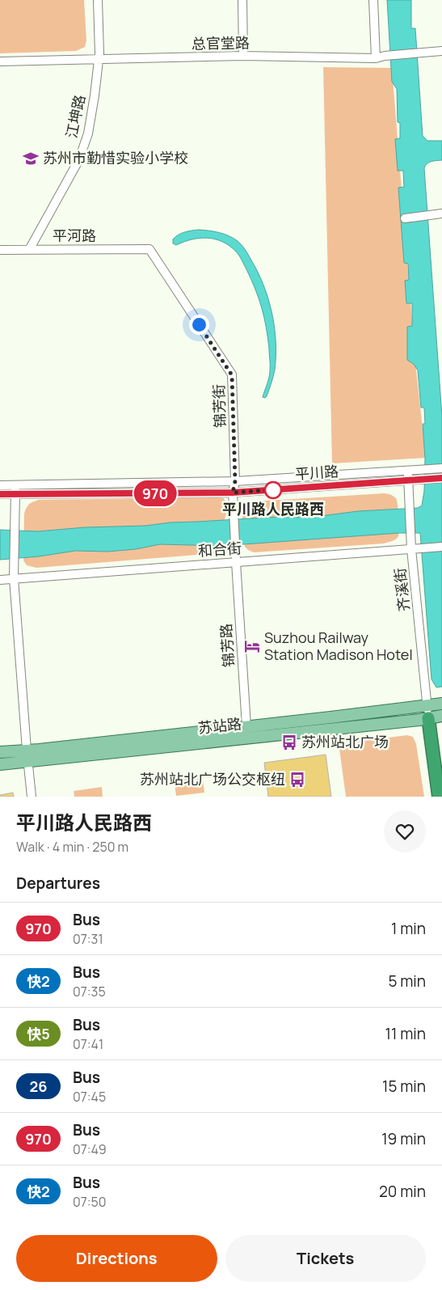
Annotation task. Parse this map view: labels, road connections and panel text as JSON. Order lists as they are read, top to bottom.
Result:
{
  "streets": {
    "main road": ["苏站路"],
    "street": [
      "总官堂路",
      "江坤路",
      "平河路",
      "锦芳街",
      "平川路",
      "和合街",
      "齐溪街",
      "锦芳路"
    ]
  },
  "crossings": [
    ["总官堂路", "江坤路"],
    ["江坤路", "平河路"],
    ["平河路", "锦芳街"],
    ["锦芳街", "平川路"],
    ["锦芳街", "和合街"],
    ["锦芳街", "锦芳路"],
    ["平川路", "齐溪街"],
    ["和合街", "齐溪街"],
    ["和合街", "锦芳路"],
    ["齐溪街", "苏站路"],
    ["锦芳路", "苏站路"]
  ],
  "places": {
    "school or university": ["苏州市勤惜实验小学校"],
    "other": ["平川路人民路西"],
    "hotel": ["Suzhou Railway Station Madison Hotel"],
    "bus stop": ["苏州站北广场", "苏州站北广场公交枢纽"]
  },
  "lines": ["bus line 970"],
  "page": {
    "on_map": "970",
    "heading": [
      ["平川路人民路西", "Walk · 4 min · 250 m"],
      "Departures"
    ],
    "list": [
      {
        "mark": "970",
        "name": "Bus",
        "note": "07:31",
        "value": "1 min"
      },
      {
        "mark": "快2",
        "name": "Bus",
        "note": "07:35",
        "value": "5 min"
      },
      {
        "mark": "快5",
        "name": "Bus",
        "note": "07:41",
        "value": "11 min"
      },
      {
        "mark": "26",
        "name": "Bus",
        "note": "07:45",
        "value": "15 min"
      },
      {
        "mark": "970",
        "name": "Bus",
        "note": "07:49",
        "value": "19 min"
      },
      {
        "mark": "快2",
        "name": "Bus",
        "note": "07:50",
        "value": "20 min"
      }
    ],
    "buttons": ["Directions", "Tickets"]
  }
}
